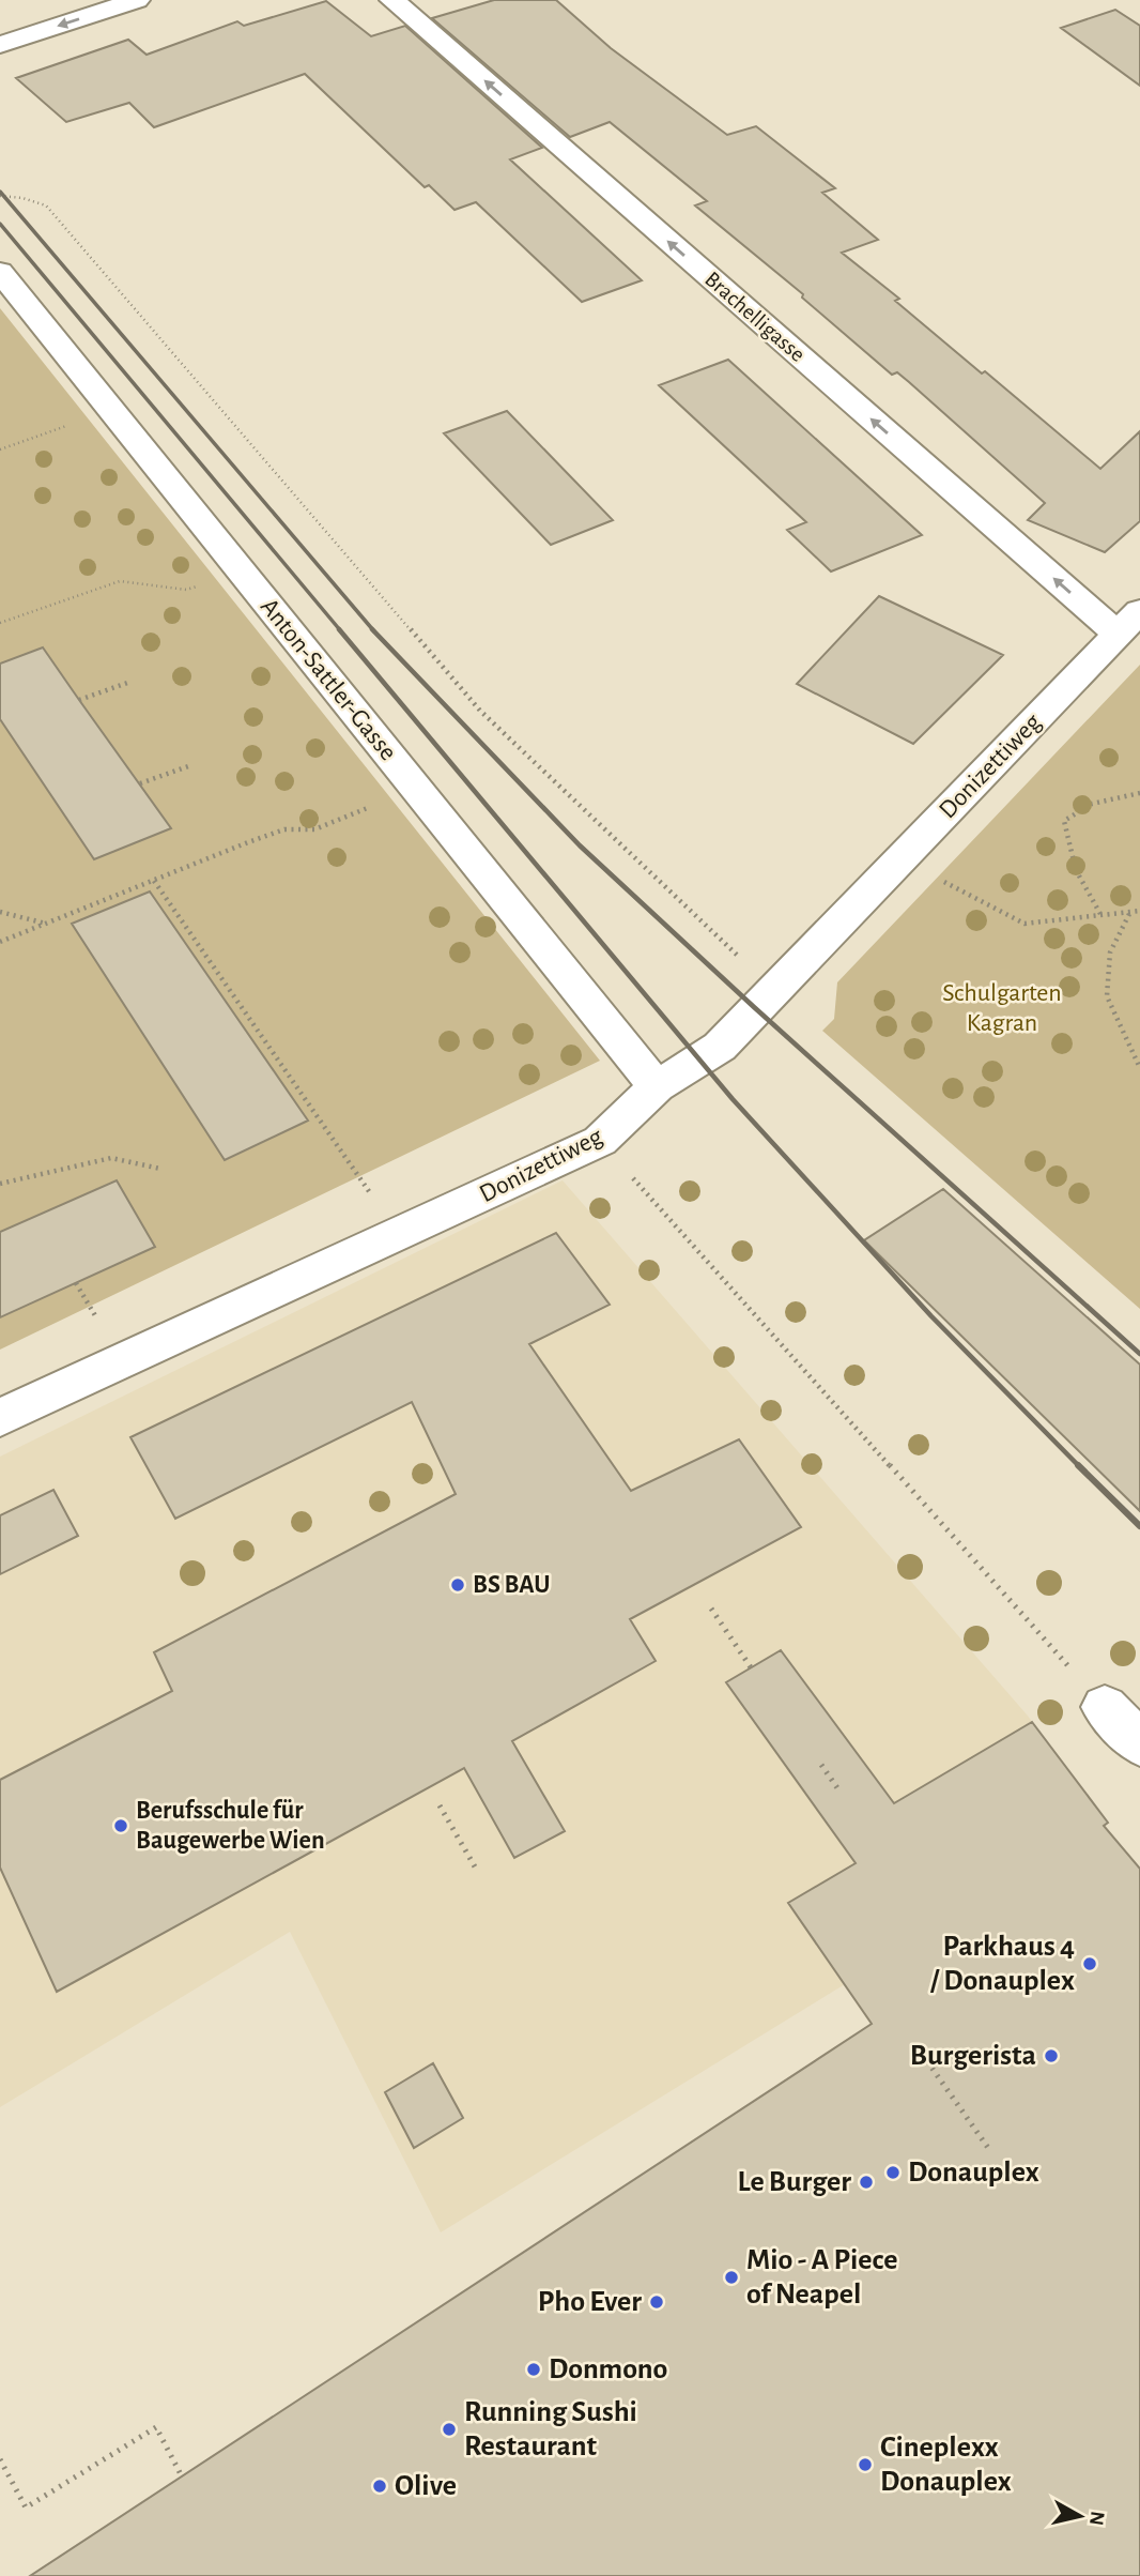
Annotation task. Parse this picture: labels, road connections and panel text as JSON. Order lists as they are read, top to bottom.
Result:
{
  "streets": {
    "street": ["Brachelligasse", "Anton-Sattler-Gasse", "Donizettiweg"]
  },
  "crossings": [
    ["Brachelligasse", "Donizettiweg"],
    ["Anton-Sattler-Gasse", "Donizettiweg"]
  ],
  "one_way": ["Brachelligasse"],
  "parks": ["Schulgarten Kagran"],
  "places": [
    "BS BAU",
    "Berufsschule für Baugewerbe Wien",
    "Parkhaus 4 / Donauplex",
    "Burgerista",
    "Donauplex",
    "Le Burger",
    "Mio - A Piece of Neapel",
    "Pho Ever",
    "Donmono",
    "Running Sushi Restaurant",
    "Cineplexx Donauplex",
    "Olive"
  ],
  "north": "right"
}
